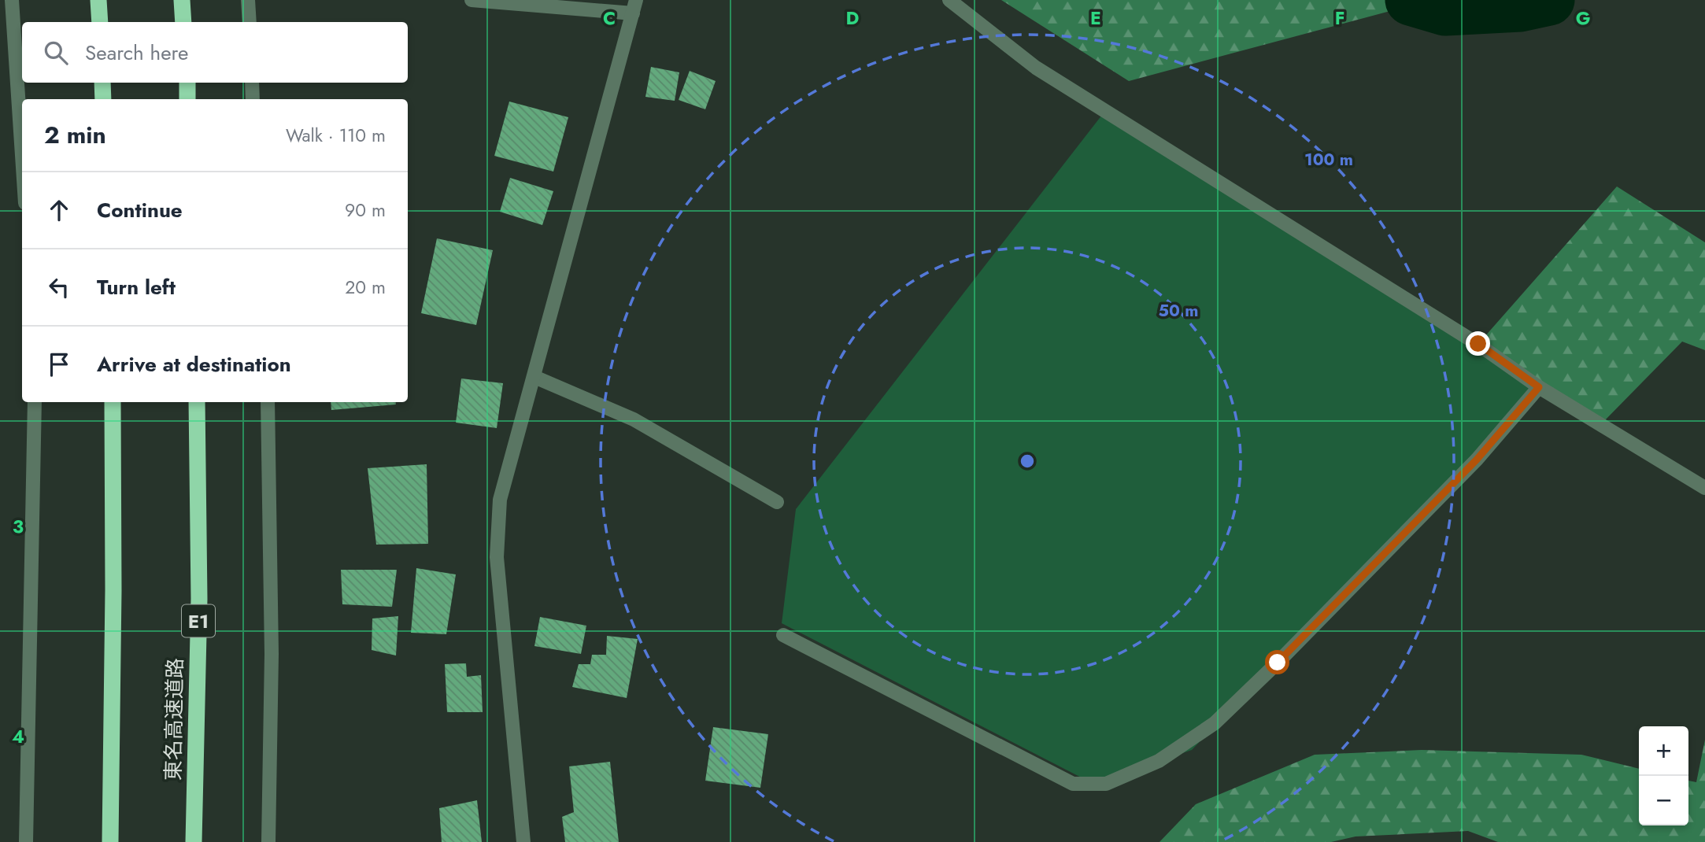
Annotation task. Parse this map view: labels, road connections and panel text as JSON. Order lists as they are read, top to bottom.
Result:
{
  "streets": {
    "highway": ["E1", "東名高速道路"]
  },
  "page": {
    "search": "Search here",
    "heading": ["2 min", "Walk · 110 m"],
    "list": [
      ["Continue", "90 m"],
      ["Turn left", "20 m"],
      "Arrive at destination"
    ],
    "map_buttons": ["+", "−"]
  },
  "grid": {
    "columns": [
      "C",
      "D",
      "E",
      "F",
      "G"
    ],
    "rows": ["3", "4"]
  },
  "rings": ["100 m", "50 m"]
}
